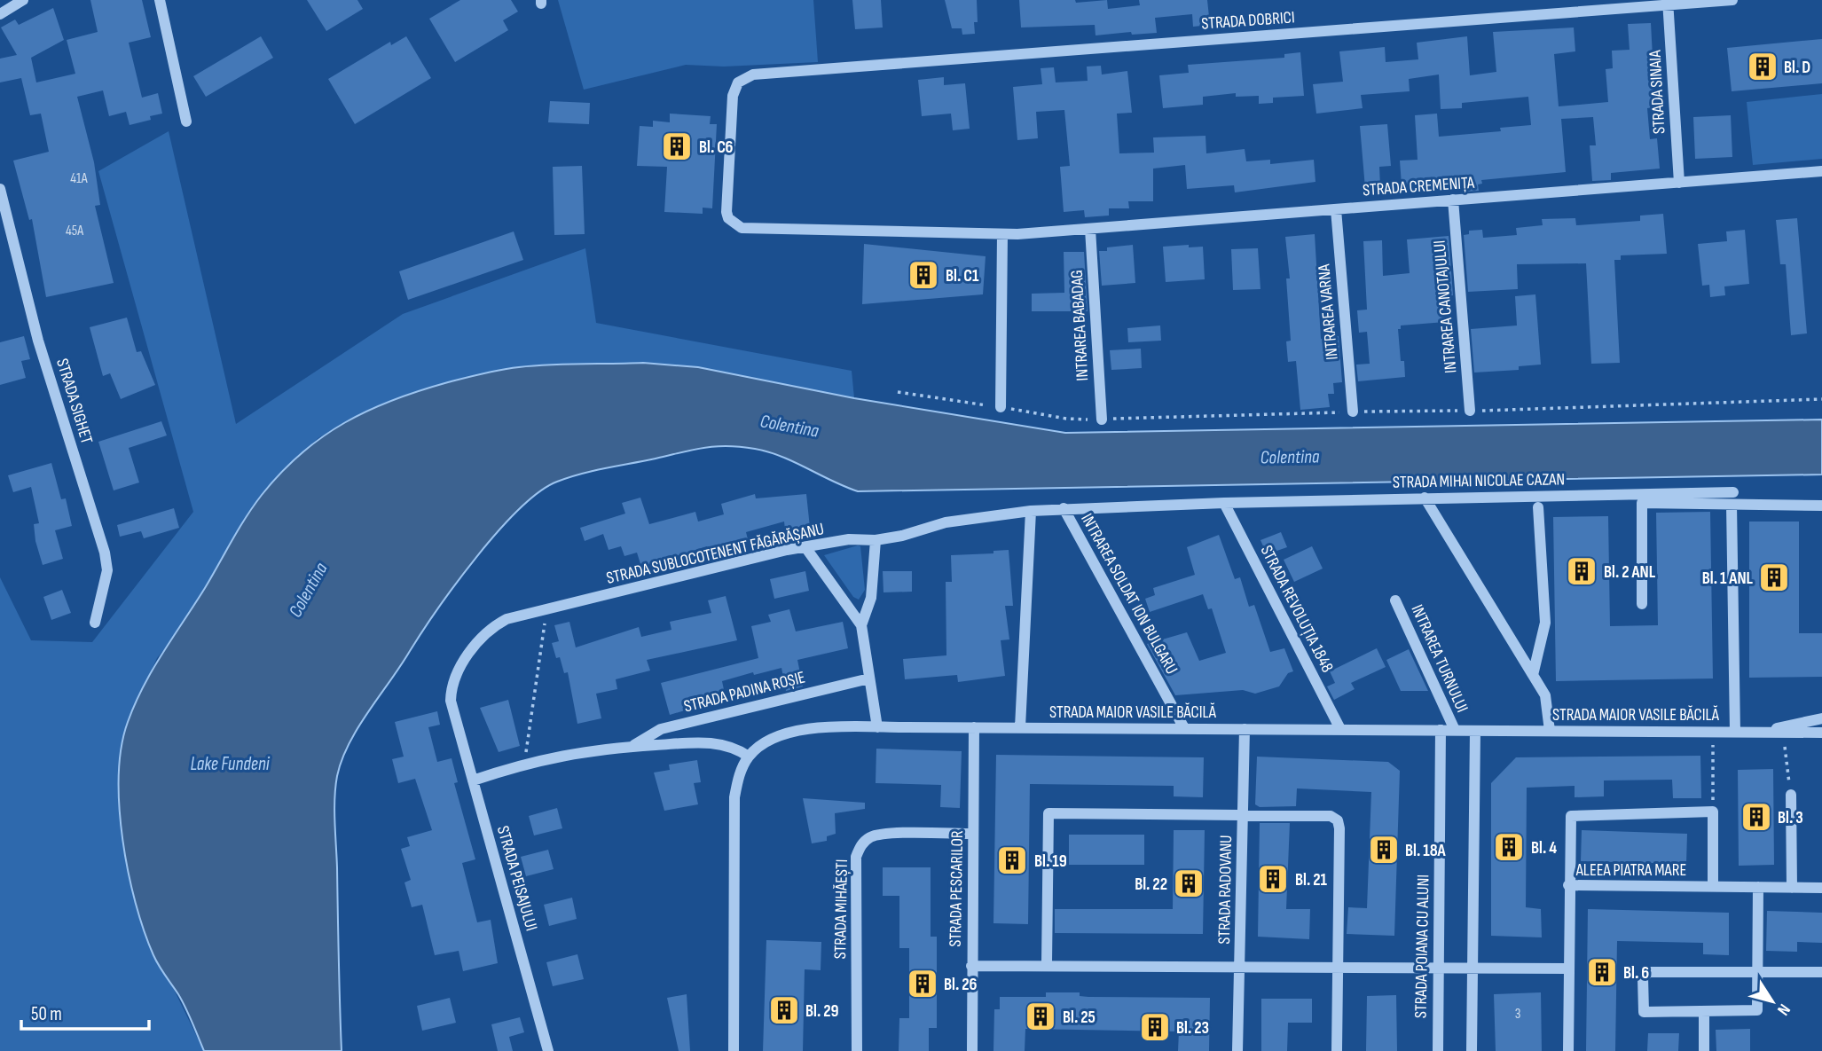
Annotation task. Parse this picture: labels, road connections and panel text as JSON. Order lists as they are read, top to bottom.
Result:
{
  "streets": {
    "street": [
      "STRADA DOBRICI",
      "STRADA SINAIA",
      "STRADA CREMENIȚA",
      "INTRAREA CANOTAJULUI",
      "INTRAREA VARNA",
      "INTRAREA BABADAG",
      "STRADA SIGHET",
      "STRADA MIHAI NICOLAE CAZAN",
      "STRADA SUBLOCOTENENT FĂGĂRĂȘANU",
      "INTRAREA SOLDAT ION BULGARU",
      "STRADA REVOLUȚIA 1848",
      "INTRAREA TURNULUI",
      "STRADA PADINA ROȘIE",
      "STRADA MAIOR VASILE BĂCILĂ",
      "ALEEA PIATRA MARE",
      "STRADA PEISAJULUI",
      "STRADA PESCARILOR",
      "STRADA RADOVANU",
      "STRADA MIHĂEȘTI",
      "STRADA POIANA CU ALUNI"
    ]
  },
  "crossings": [
    ["STRADA DOBRICI", "STRADA SINAIA"],
    ["STRADA DOBRICI", "STRADA CREMENIȚA"],
    ["STRADA SINAIA", "STRADA CREMENIȚA"],
    ["STRADA CREMENIȚA", "INTRAREA CANOTAJULUI"],
    ["STRADA CREMENIȚA", "INTRAREA VARNA"],
    ["STRADA CREMENIȚA", "INTRAREA BABADAG"],
    ["STRADA MIHAI NICOLAE CAZAN", "STRADA SUBLOCOTENENT FĂGĂRĂȘANU"],
    ["STRADA MIHAI NICOLAE CAZAN", "STRADA REVOLUȚIA 1848"],
    ["STRADA SUBLOCOTENENT FĂGĂRĂȘANU", "INTRAREA SOLDAT ION BULGARU"],
    ["STRADA SUBLOCOTENENT FĂGĂRĂȘANU", "STRADA REVOLUȚIA 1848"],
    ["STRADA SUBLOCOTENENT FĂGĂRĂȘANU", "STRADA PEISAJULUI"],
    ["INTRAREA SOLDAT ION BULGARU", "STRADA MAIOR VASILE BĂCILĂ"],
    ["STRADA REVOLUȚIA 1848", "STRADA MAIOR VASILE BĂCILĂ"],
    ["INTRAREA TURNULUI", "STRADA MAIOR VASILE BĂCILĂ"],
    ["STRADA PADINA ROȘIE", "STRADA MAIOR VASILE BĂCILĂ"],
    ["STRADA PADINA ROȘIE", "STRADA PEISAJULUI"],
    ["STRADA MAIOR VASILE BĂCILĂ", "STRADA PESCARILOR"],
    ["STRADA MAIOR VASILE BĂCILĂ", "STRADA RADOVANU"],
    ["STRADA MAIOR VASILE BĂCILĂ", "STRADA POIANA CU ALUNI"],
    ["STRADA PESCARILOR", "STRADA MIHĂEȘTI"]
  ],
  "water": ["Colentina", "Lake Fundeni"],
  "places": {
    "building": [
      "Bl. D",
      "Bl. C6",
      "Bl. C1",
      "Bl. 2 ANL",
      "Bl. 1 ANL",
      "Bl. 3",
      "Bl. 4",
      "Bl. 18A",
      "Bl. 19",
      "Bl. 21",
      "Bl. 22",
      "Bl. 6",
      "Bl. 26",
      "Bl. 29",
      "Bl. 25",
      "Bl. 23"
    ]
  },
  "house_numbers": ["41A", "45A", "3"],
  "scale_bar": "50 m",
  "north": "bottom right"
}
